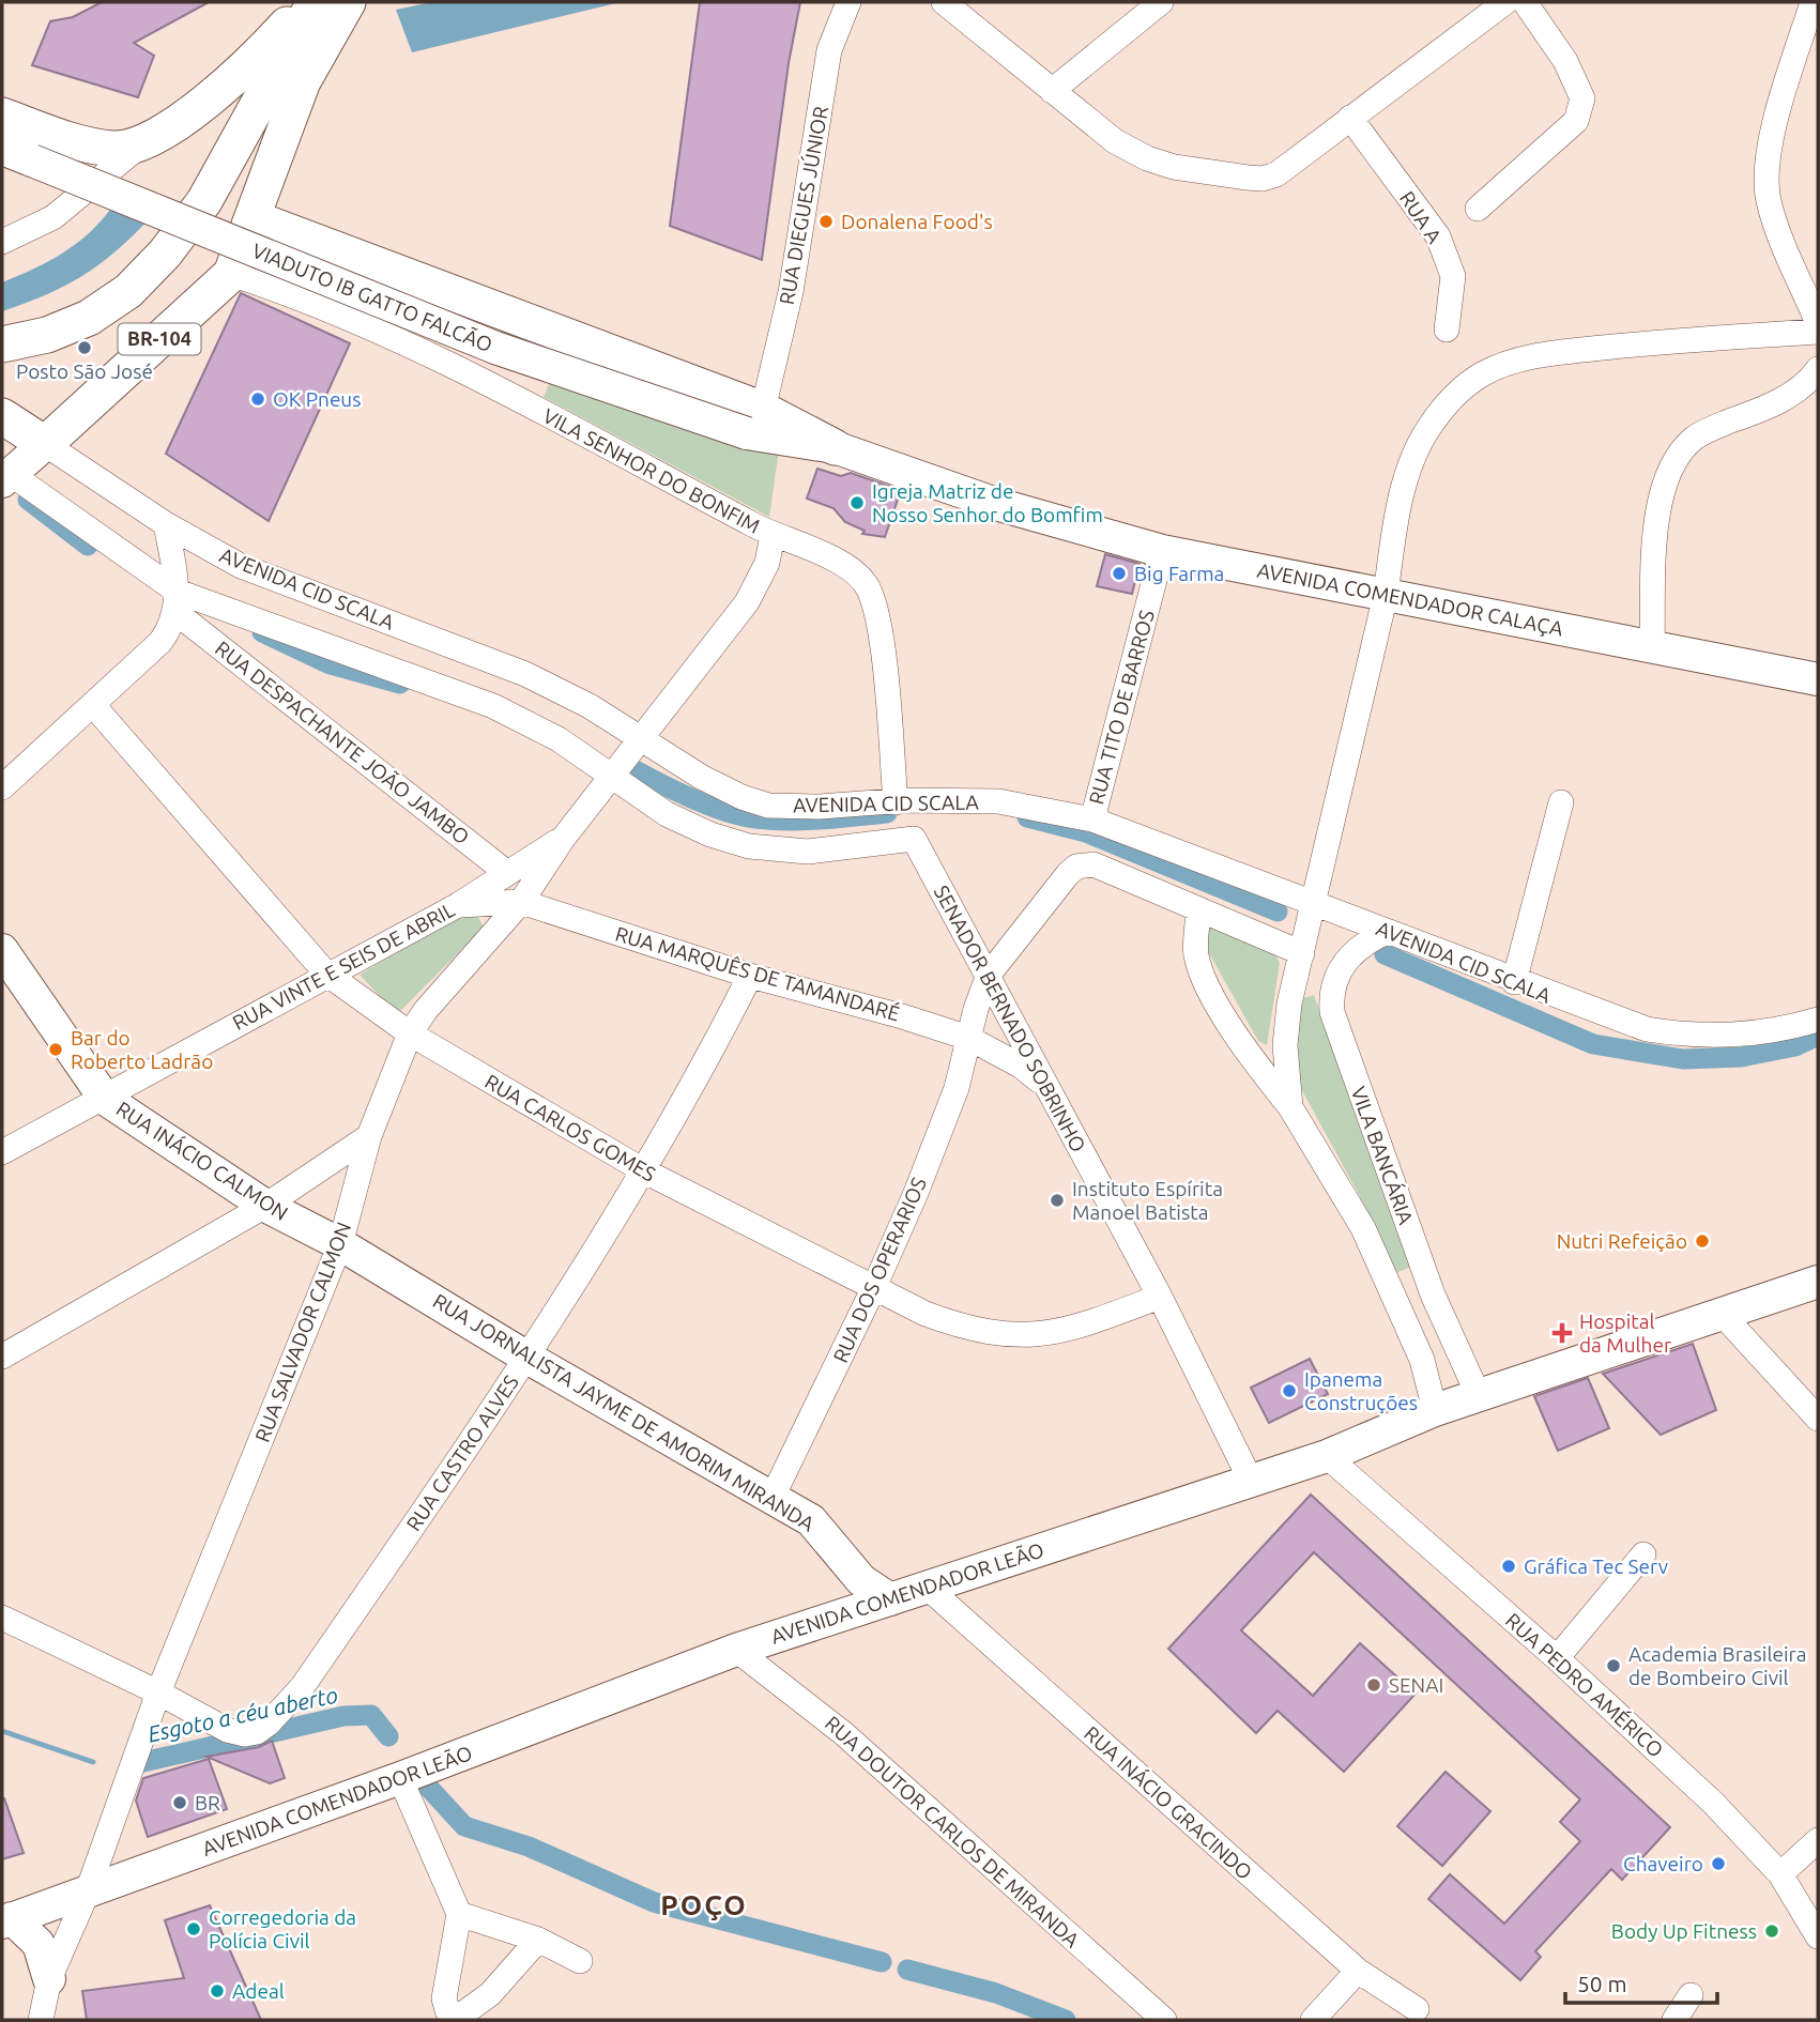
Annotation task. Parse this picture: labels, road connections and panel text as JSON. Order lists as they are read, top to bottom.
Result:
{
  "streets": {
    "highway": ["BR-104"],
    "main road": [
      "VIADUTO IB GATTO FALCÃO",
      "AVENIDA COMENDADOR CALAÇA",
      "RUA INÁCIO CALMON",
      "RUA JORNALISTA JAYME DE AMORIM MIRANDA",
      "AVENIDA COMENDADOR LEÃO"
    ],
    "street": [
      "RUA DIEGUES JÚNIOR",
      "RUA A",
      "VILA SENHOR DO BONFIM",
      "AVENIDA CID SCALA",
      "RUA TITO DE BARROS",
      "RUA DESPACHANTE JOÃO JAMBO",
      "RUA VINTE E SEIS DE ABRIL",
      "RUA MARQUÊS DE TAMANDARÉ",
      "SENADOR BERNADO SOBRINHO",
      "RUA CARLOS GOMES",
      "VILA BANCÁRIA",
      "RUA DOS OPERARIOS",
      "RUA SALVADOR CALMON",
      "RUA CASTRO ALVES",
      "RUA PEDRO AMÉRICO",
      "RUA INÁCIO GRACINDO",
      "RUA DOUTOR CARLOS DE MIRANDA"
    ]
  },
  "crossings": [
    ["RUA DIEGUES JÚNIOR", "VIADUTO IB GATTO FALCÃO"],
    ["BR-104", "VILA SENHOR DO BONFIM"],
    ["BR-104", "AVENIDA CID SCALA"],
    ["VILA SENHOR DO BONFIM", "AVENIDA CID SCALA"],
    ["VILA SENHOR DO BONFIM", "RUA SALVADOR CALMON"],
    ["AVENIDA CID SCALA", "RUA TITO DE BARROS"],
    ["AVENIDA CID SCALA", "RUA DESPACHANTE JOÃO JAMBO"],
    ["AVENIDA CID SCALA", "SENADOR BERNADO SOBRINHO"],
    ["AVENIDA CID SCALA", "VILA BANCÁRIA"],
    ["AVENIDA CID SCALA", "RUA SALVADOR CALMON"],
    ["AVENIDA COMENDADOR CALAÇA", "RUA TITO DE BARROS"],
    ["RUA DESPACHANTE JOÃO JAMBO", "RUA VINTE E SEIS DE ABRIL"],
    ["RUA VINTE E SEIS DE ABRIL", "RUA MARQUÊS DE TAMANDARÉ"],
    ["RUA VINTE E SEIS DE ABRIL", "RUA CARLOS GOMES"],
    ["RUA VINTE E SEIS DE ABRIL", "RUA INÁCIO CALMON"],
    ["RUA VINTE E SEIS DE ABRIL", "RUA SALVADOR CALMON"],
    ["RUA MARQUÊS DE TAMANDARÉ", "SENADOR BERNADO SOBRINHO"],
    ["RUA MARQUÊS DE TAMANDARÉ", "RUA DOS OPERARIOS"],
    ["RUA MARQUÊS DE TAMANDARÉ", "RUA SALVADOR CALMON"],
    ["RUA MARQUÊS DE TAMANDARÉ", "RUA CASTRO ALVES"],
    ["SENADOR BERNADO SOBRINHO", "RUA CARLOS GOMES"],
    ["SENADOR BERNADO SOBRINHO", "AVENIDA COMENDADOR LEÃO"],
    ["RUA CARLOS GOMES", "RUA DOS OPERARIOS"],
    ["RUA CARLOS GOMES", "RUA SALVADOR CALMON"],
    ["RUA CARLOS GOMES", "RUA CASTRO ALVES"],
    ["VILA BANCÁRIA", "AVENIDA COMENDADOR LEÃO"],
    ["RUA INÁCIO CALMON", "RUA SALVADOR CALMON"],
    ["RUA INÁCIO CALMON", "RUA JORNALISTA JAYME DE AMORIM MIRANDA"],
    ["RUA DOS OPERARIOS", "RUA JORNALISTA JAYME DE AMORIM MIRANDA"],
    ["RUA SALVADOR CALMON", "RUA JORNALISTA JAYME DE AMORIM MIRANDA"],
    ["RUA SALVADOR CALMON", "RUA CASTRO ALVES"],
    ["RUA SALVADOR CALMON", "AVENIDA COMENDADOR LEÃO"],
    ["RUA JORNALISTA JAYME DE AMORIM MIRANDA", "RUA CASTRO ALVES"],
    ["RUA JORNALISTA JAYME DE AMORIM MIRANDA", "AVENIDA COMENDADOR LEÃO"],
    ["AVENIDA COMENDADOR LEÃO", "RUA PEDRO AMÉRICO"],
    ["AVENIDA COMENDADOR LEÃO", "RUA INÁCIO GRACINDO"],
    ["AVENIDA COMENDADOR LEÃO", "RUA DOUTOR CARLOS DE MIRANDA"]
  ],
  "districts": ["POÇO"],
  "water": ["Esgoto a céu aberto"],
  "places": {
    "other": [
      "Donalena Food's",
      "Posto São José",
      "OK Pneus",
      "Igreja Matriz de Nosso Senhor do Bomfim",
      "Big Farma",
      "Bar do Roberto Ladrão",
      "Instituto Espírita Manoel Batista",
      "Nutri Refeição",
      "Ipanema Construções",
      "Gráfica Tec Serv",
      "Academia Brasileira de Bombeiro Civil",
      "SENAI",
      "BR",
      "Chaveiro",
      "Corregedoria da Polícia Civil",
      "Body Up Fitness",
      "Adeal"
    ],
    "health": ["Hospital da Mulher"]
  },
  "scale_bar": "50 m"
}
